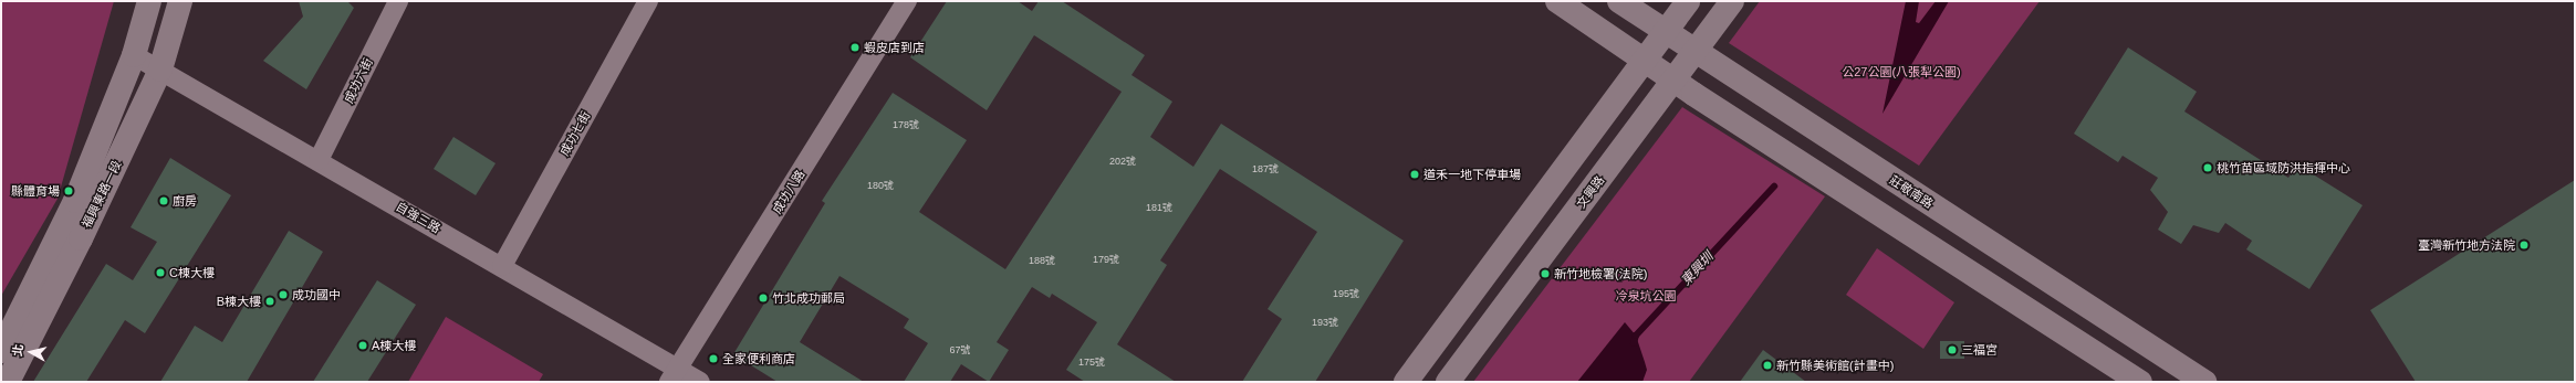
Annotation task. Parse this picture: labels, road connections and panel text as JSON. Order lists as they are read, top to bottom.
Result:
{
  "streets": {
    "street": [
      "成功六街",
      "成功七街",
      "成功八路",
      "文興路",
      "莊敬南路",
      "福興東路一段",
      "自強三路"
    ]
  },
  "crossings": [
    ["成功六街", "自強三路"],
    ["成功七街", "自強三路"],
    ["成功八路", "自強三路"],
    ["文興路", "莊敬南路"],
    ["福興東路一段", "自強三路"]
  ],
  "water": ["東興圳"],
  "parks": ["公27公園(八張犁公園)", "冷泉坑公園"],
  "places": [
    "蝦皮店到店",
    "桃竹苗區域防洪指揮中心",
    "道禾一地下停車場",
    "縣體育場",
    "廚房",
    "臺灣新竹地方法院",
    "C棟大樓",
    "新竹地檢署(法院)",
    "成功國中",
    "竹北成功郵局",
    "B棟大樓",
    "A棟大樓",
    "三福宮",
    "全家便利商店",
    "新竹縣美術館(計畫中)"
  ],
  "house_numbers": [
    "178號",
    "202號",
    "187號",
    "180號",
    "181號",
    "179號",
    "188號",
    "195號",
    "193號",
    "67號",
    "175號"
  ],
  "north": "left"
}
